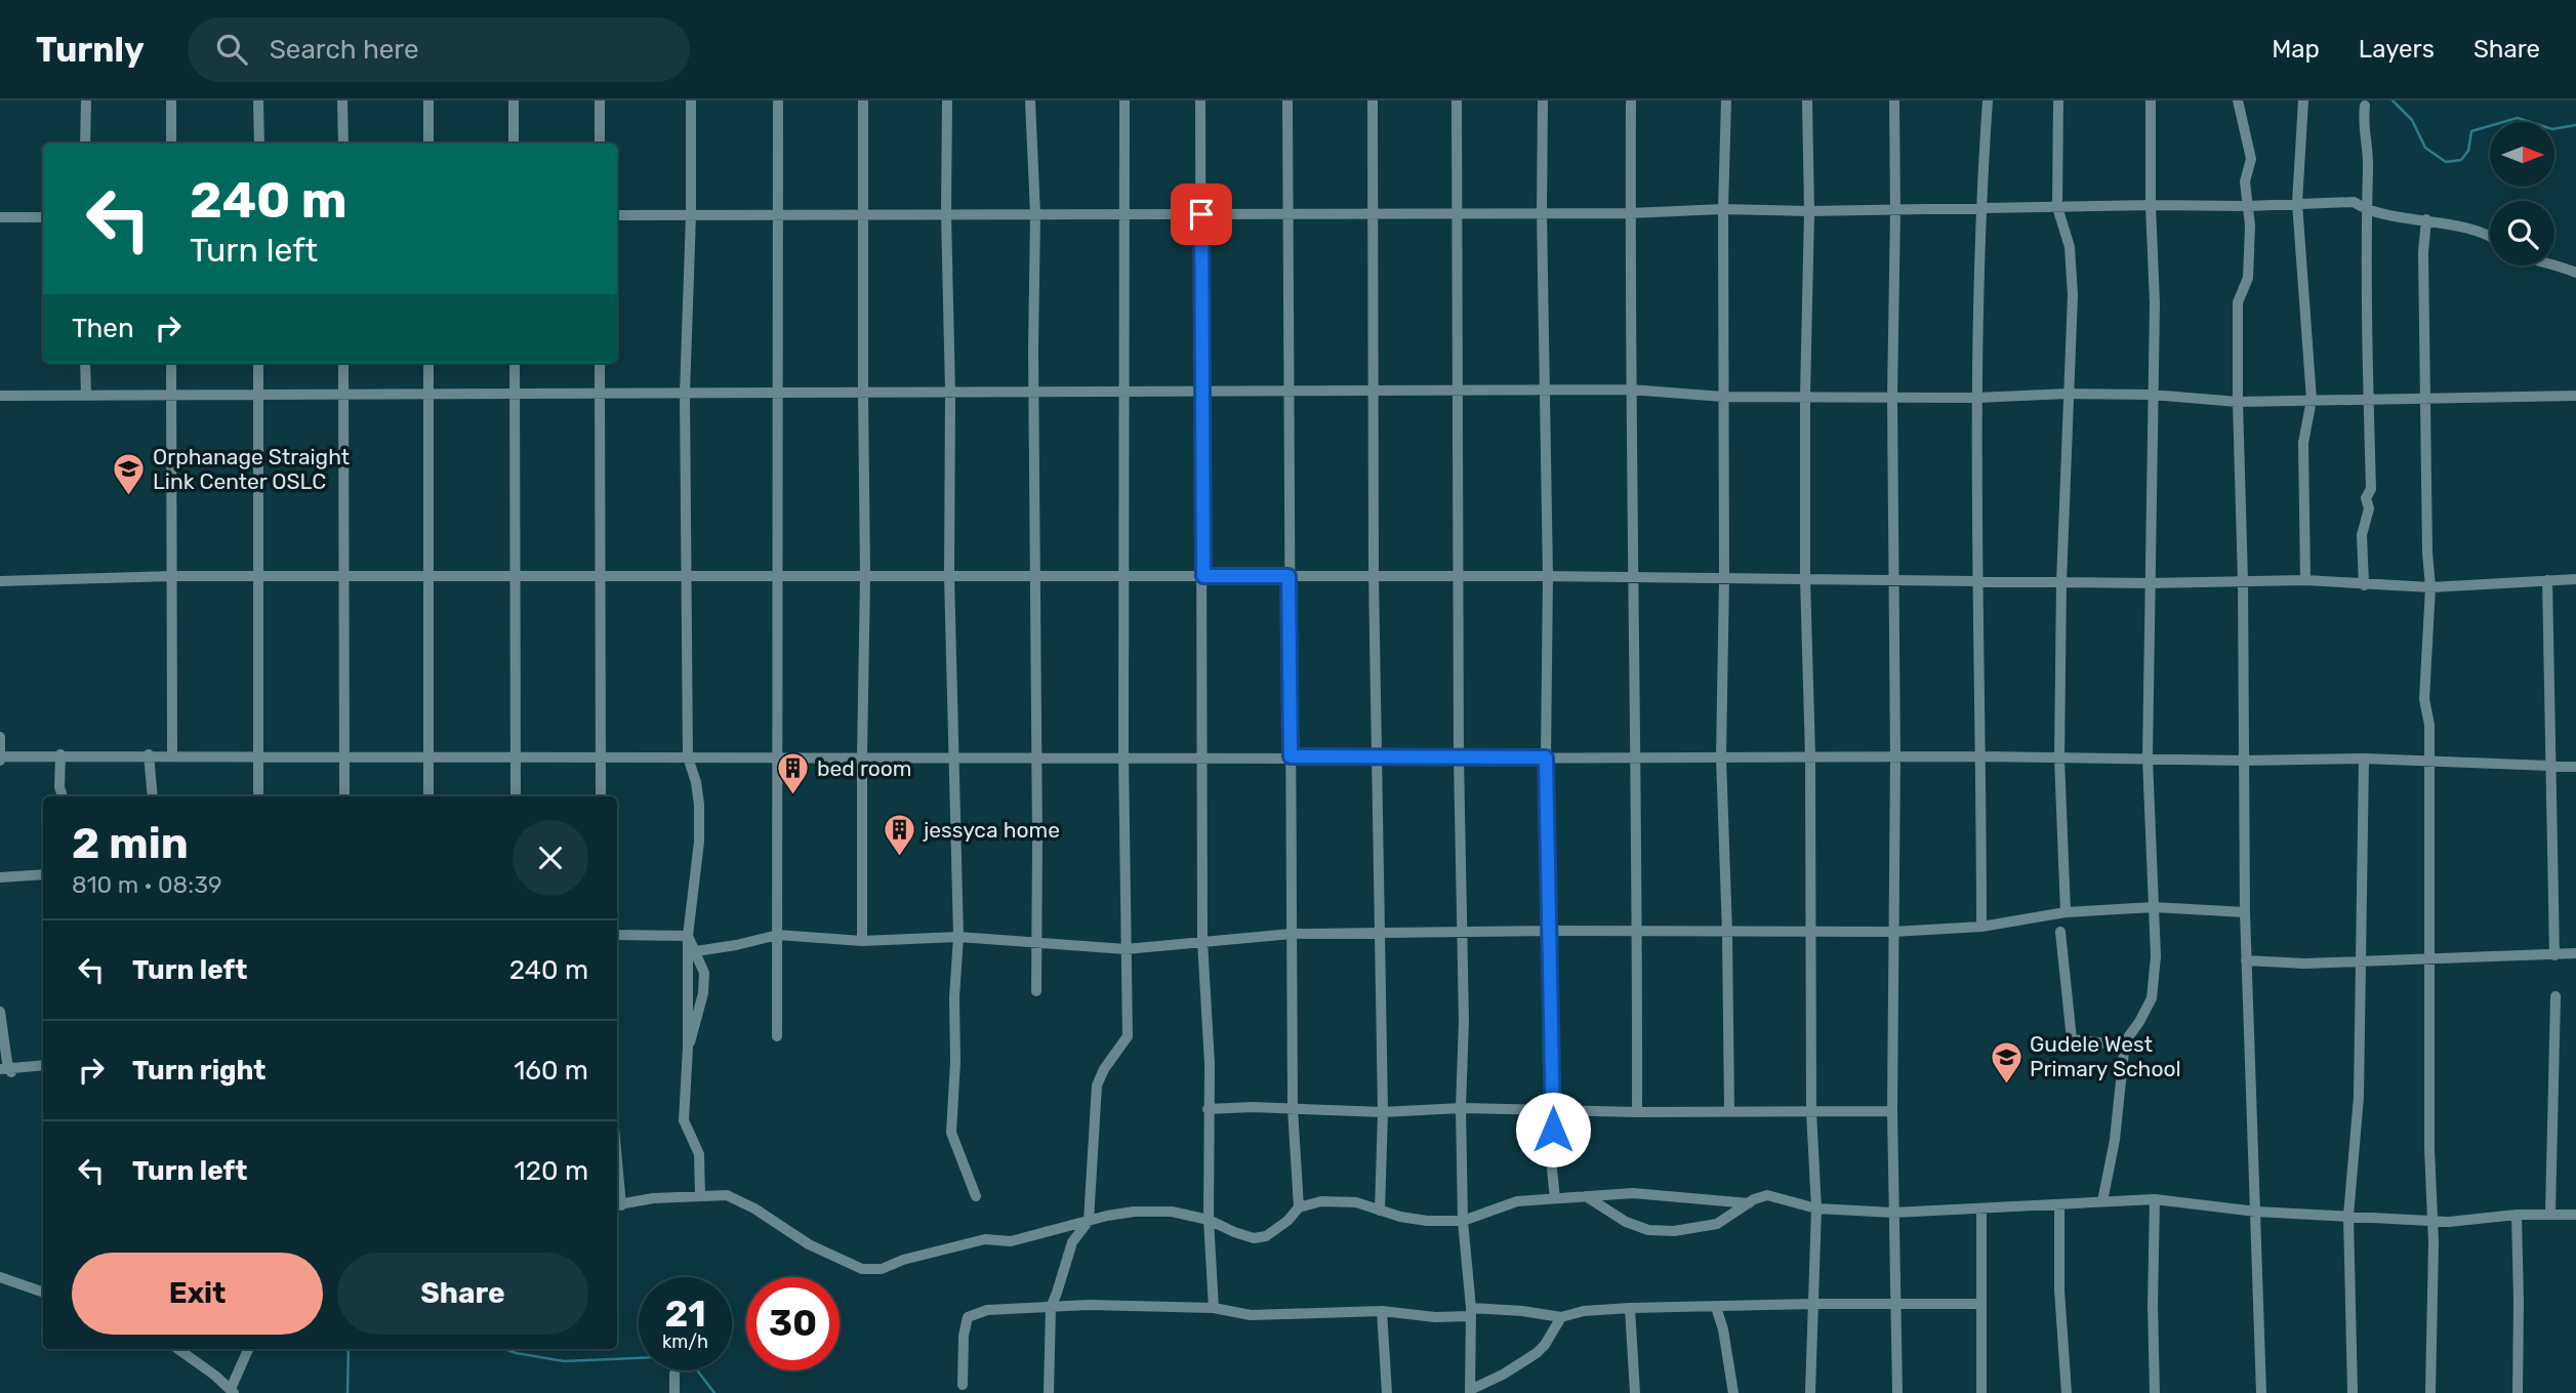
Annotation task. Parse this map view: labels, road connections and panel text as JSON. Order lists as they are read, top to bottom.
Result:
{
  "places": {
    "school or university": ["Orphanage Straight Link Center OSLC", "Gudele West Primary School"],
    "building": ["bed room", "jessyca home"]
  },
  "north": "right",
  "page": {
    "header": "Turnly",
    "search": "Search here",
    "nav": ["Map", "Layers", "Share"],
    "turn": ["240 m", "Turn left"],
    "then": "Then",
    "heading": ["2 min", "810 m · 08:39"],
    "list": [
      {
        "name": "Turn left",
        "value": "240 m"
      },
      {
        "name": "Turn right",
        "value": "160 m"
      },
      {
        "name": "Turn left",
        "value": "120 m"
      }
    ],
    "buttons": ["Exit", "Share"],
    "speed": "21 km/h",
    "limit": "30"
  }
}
